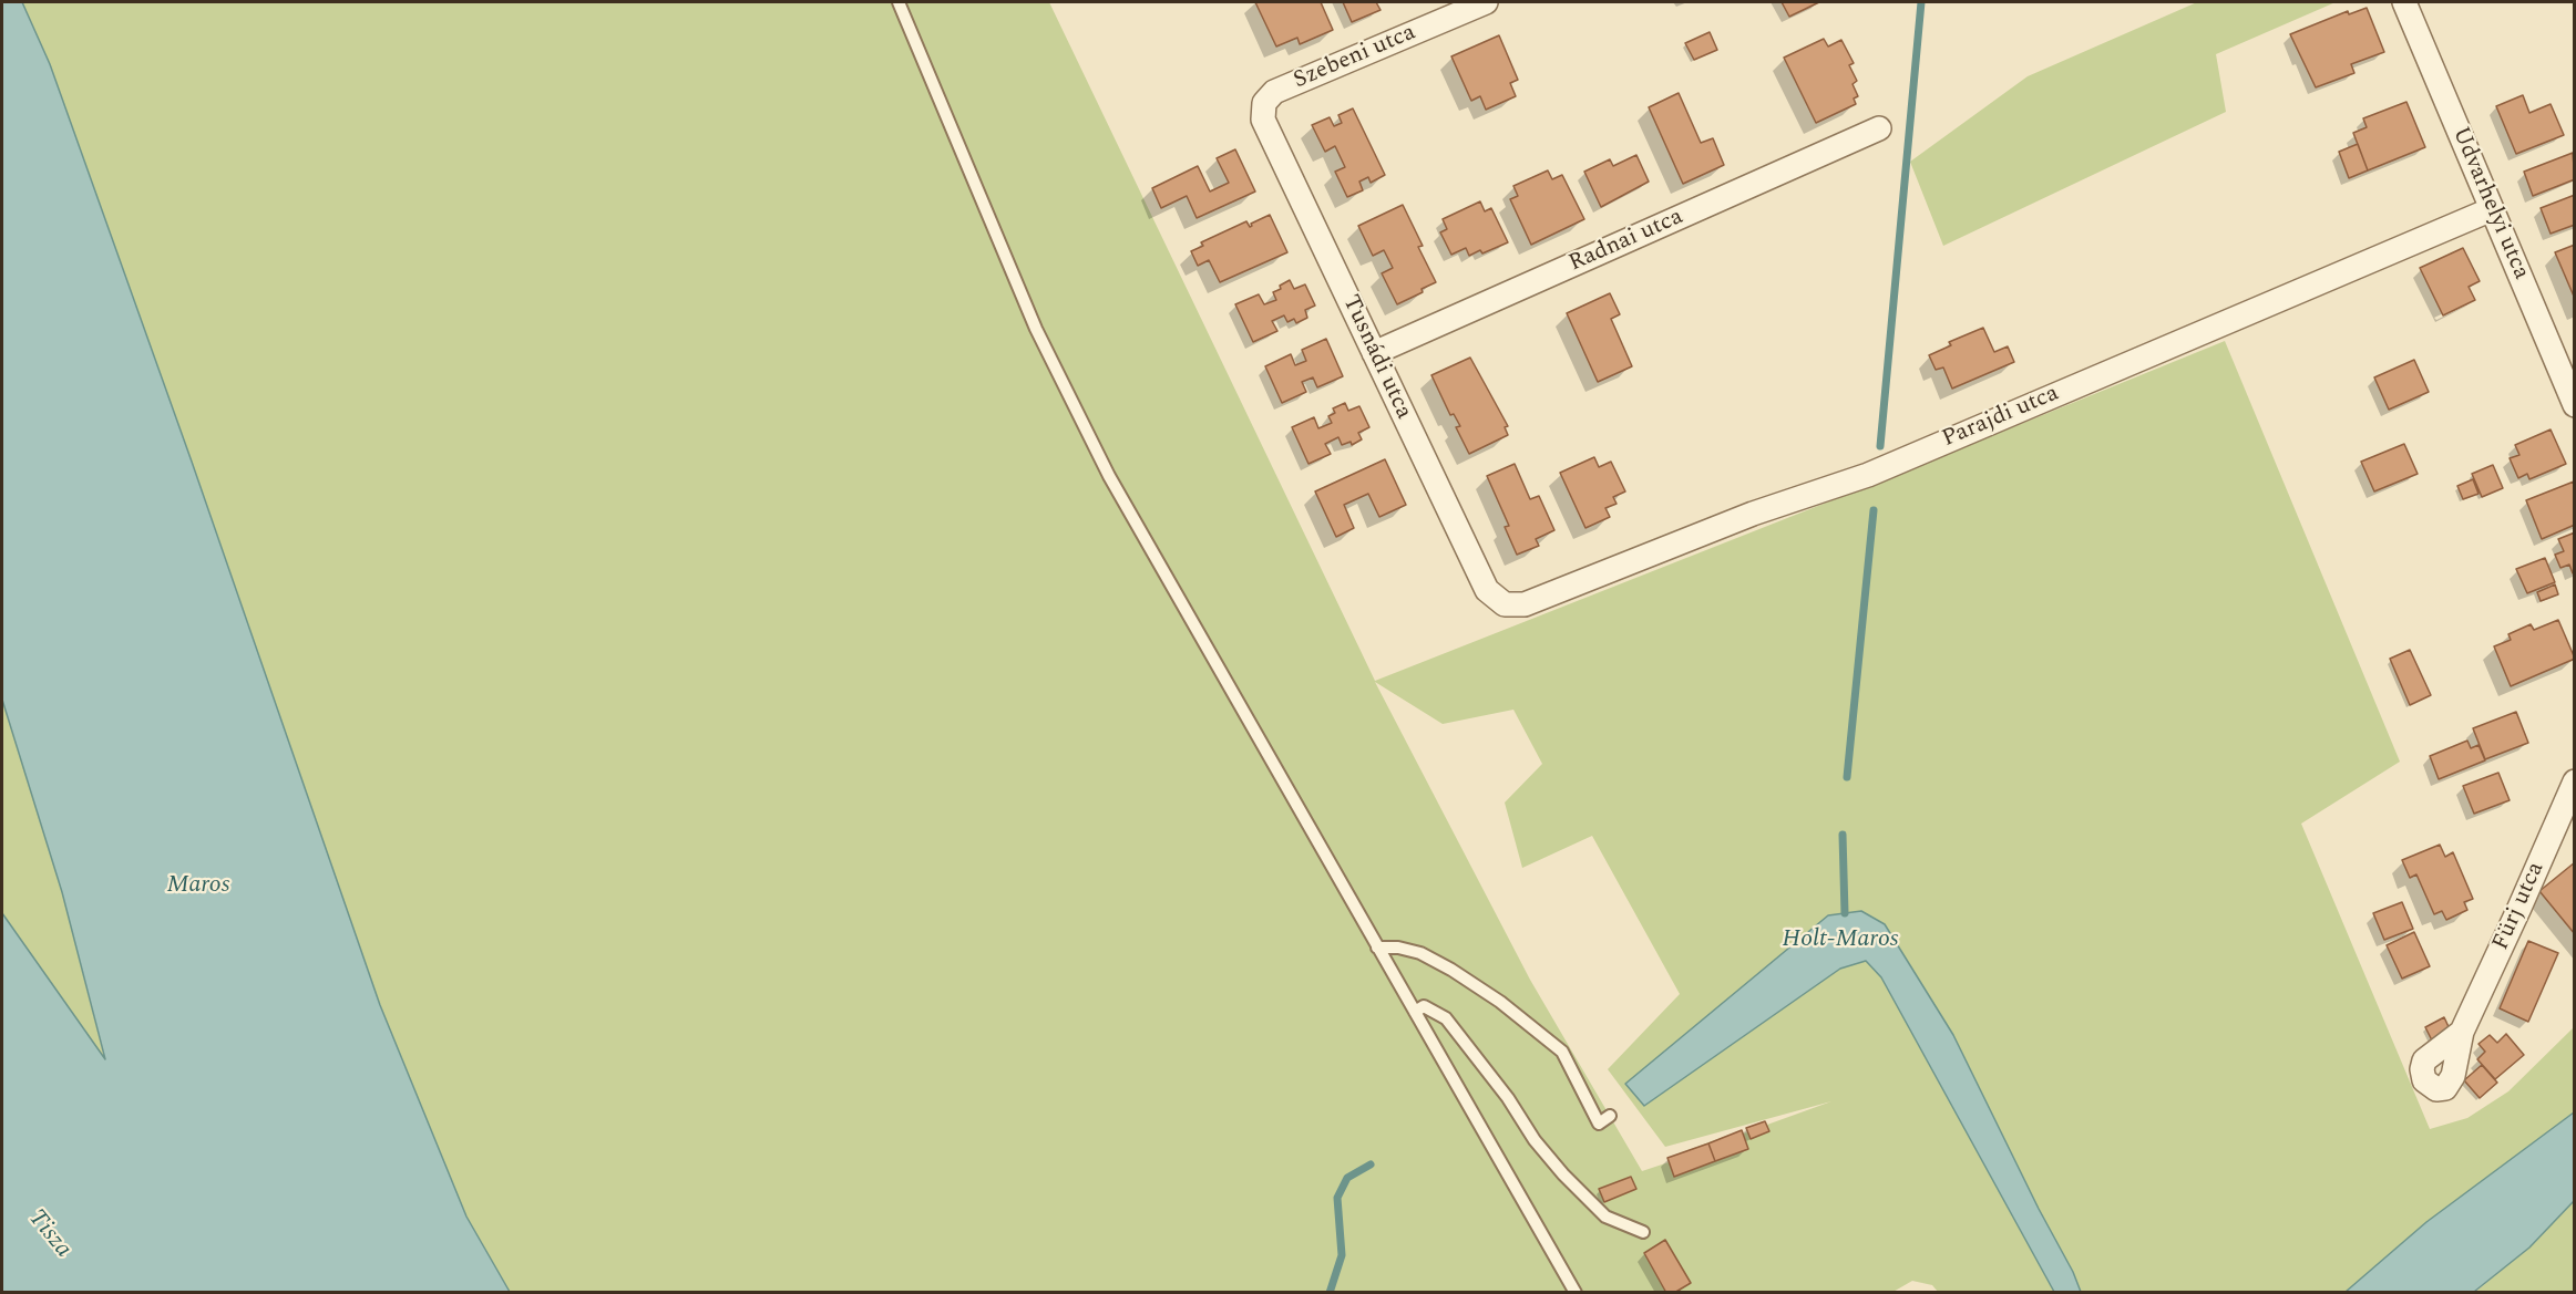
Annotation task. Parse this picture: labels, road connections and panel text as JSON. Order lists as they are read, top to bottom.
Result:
{
  "streets": {
    "street": [
      "Szebeni utca",
      "Udvarhelyi utca",
      "Radnai utca",
      "Tusnádi utca",
      "Parajdi utca",
      "Fürj utca"
    ]
  },
  "crossings": [
    ["Szebeni utca", "Tusnádi utca"],
    ["Udvarhelyi utca", "Parajdi utca"],
    ["Radnai utca", "Tusnádi utca"],
    ["Tusnádi utca", "Parajdi utca"]
  ],
  "water": ["Maros", "Holt-Maros", "Tisza"]
}
